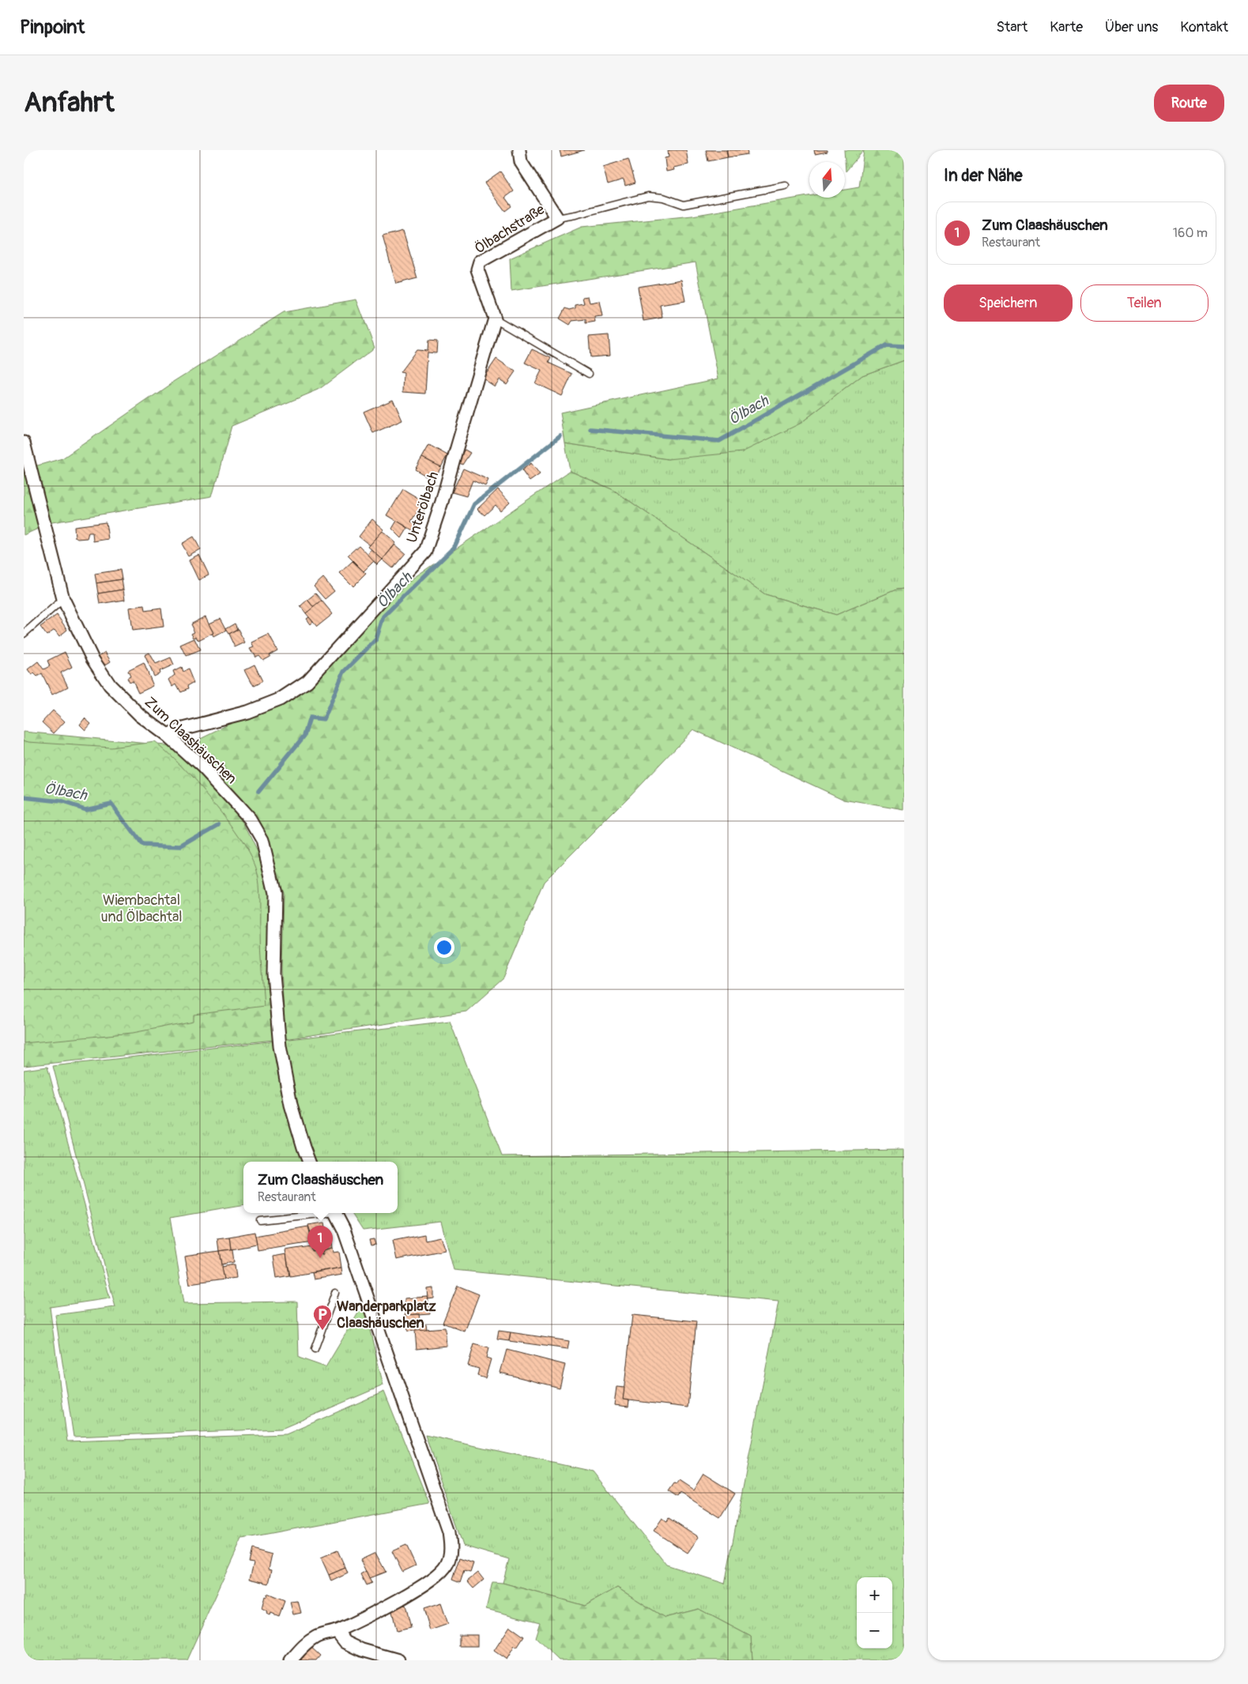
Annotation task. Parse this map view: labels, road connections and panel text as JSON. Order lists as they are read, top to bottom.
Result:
{
  "streets": {
    "street": ["Ölbachstraße", "Unterölbach", "Zum Claashäuschen"]
  },
  "crossings": [
    ["Ölbachstraße", "Unterölbach"],
    ["Unterölbach", "Zum Claashäuschen"]
  ],
  "water": ["Ölbach"],
  "parks": ["Wiembachtal und Ölbachtal"],
  "places": {
    "parking": ["Wanderparkplatz Claashäuschen"]
  },
  "north": "top",
  "page": {
    "header": "Pinpoint",
    "nav": [
      "Start",
      "Karte",
      "Über uns",
      "Kontakt"
    ],
    "buttons": [
      "Route",
      ["Speichern", "Teilen"]
    ],
    "title": "Anfahrt",
    "heading": "In der Nähe",
    "list": [
      {
        "mark": "1",
        "name": "Zum Claashäuschen",
        "note": "Restaurant",
        "value": "160 m"
      }
    ],
    "popup": ["Zum Claashäuschen", "Restaurant"],
    "pins": "1",
    "map_buttons": ["+", "−"]
  }
}
